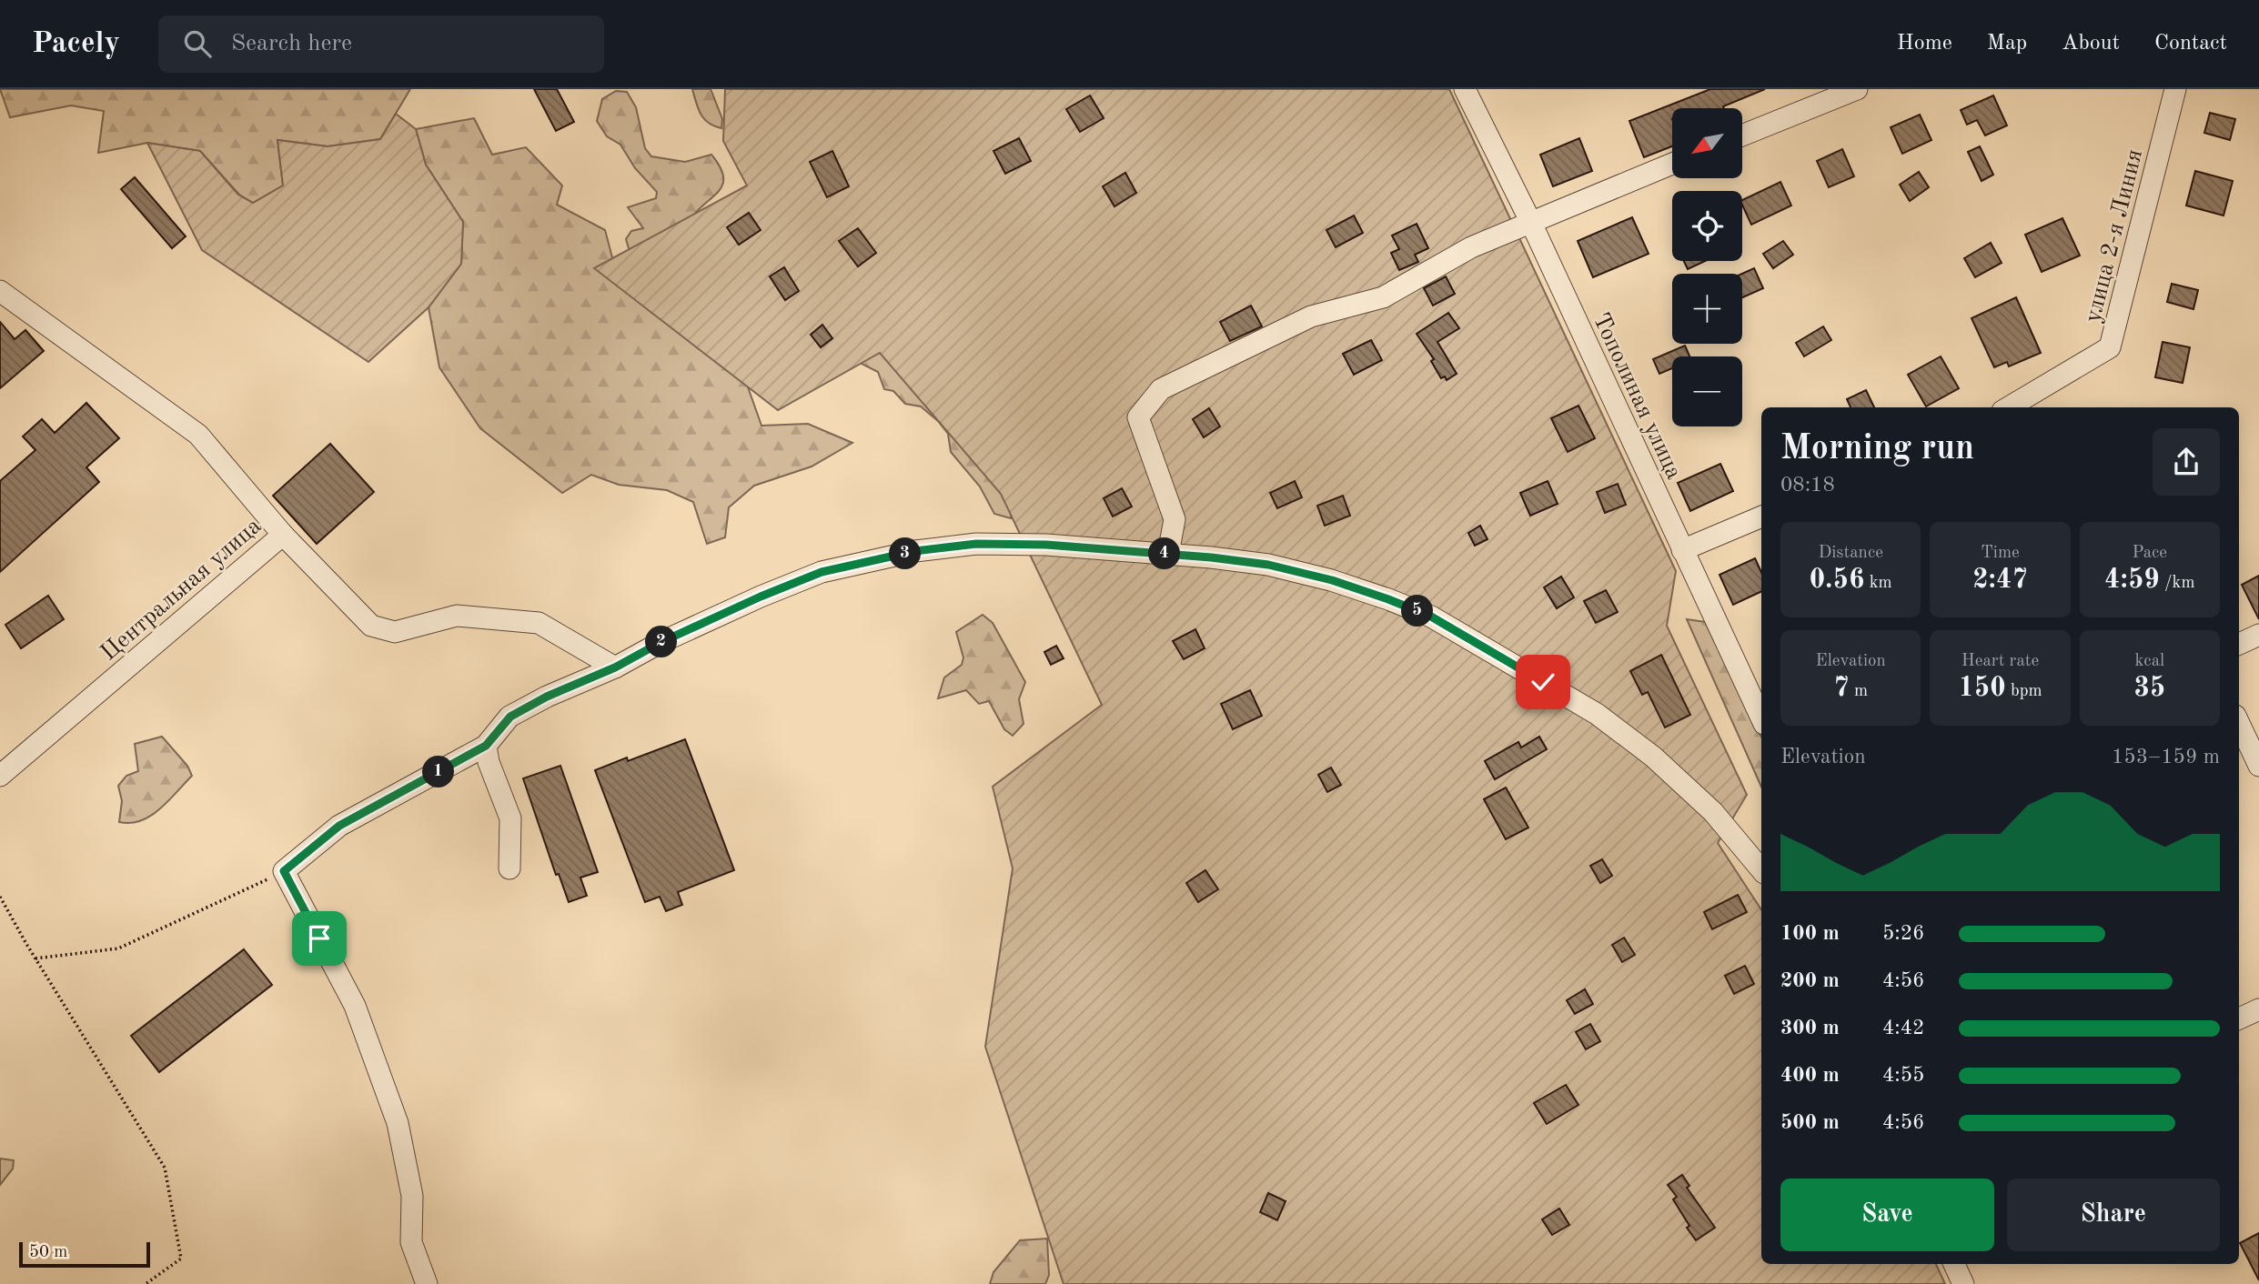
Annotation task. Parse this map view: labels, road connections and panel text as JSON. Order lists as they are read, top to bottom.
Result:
{
  "streets": {
    "street": ["улица 2-я Линия", "Тополиная улица", "Центральная улица"]
  },
  "scale_bar": "50 m",
  "north": "bottom left",
  "page": {
    "header": "Pacely",
    "search": "Search here",
    "nav": [
      "Home",
      "Map",
      "About",
      "Contact"
    ],
    "map_buttons": ["+", "−"],
    "heading": ["Morning run", "08:18"],
    "stats": [
      ["Distance", "0.56 km"],
      ["Time", "2:47"],
      ["Pace", "4:59 /km"],
      ["Elevation", "7 m"],
      ["Heart rate", "150 bpm"],
      ["kcal", "35"]
    ],
    "pins": [
      "3",
      "4",
      "5",
      "2",
      "1"
    ],
    "chart": ["Elevation", "153–159 m"],
    "list": [
      {
        "name": "100 m",
        "note": "5:26"
      },
      {
        "name": "200 m",
        "note": "4:56"
      },
      {
        "name": "300 m",
        "note": "4:42"
      },
      {
        "name": "400 m",
        "note": "4:55"
      },
      {
        "name": "500 m",
        "note": "4:56"
      }
    ],
    "buttons": ["Save", "Share"],
    "scale": "50 m"
  }
}
